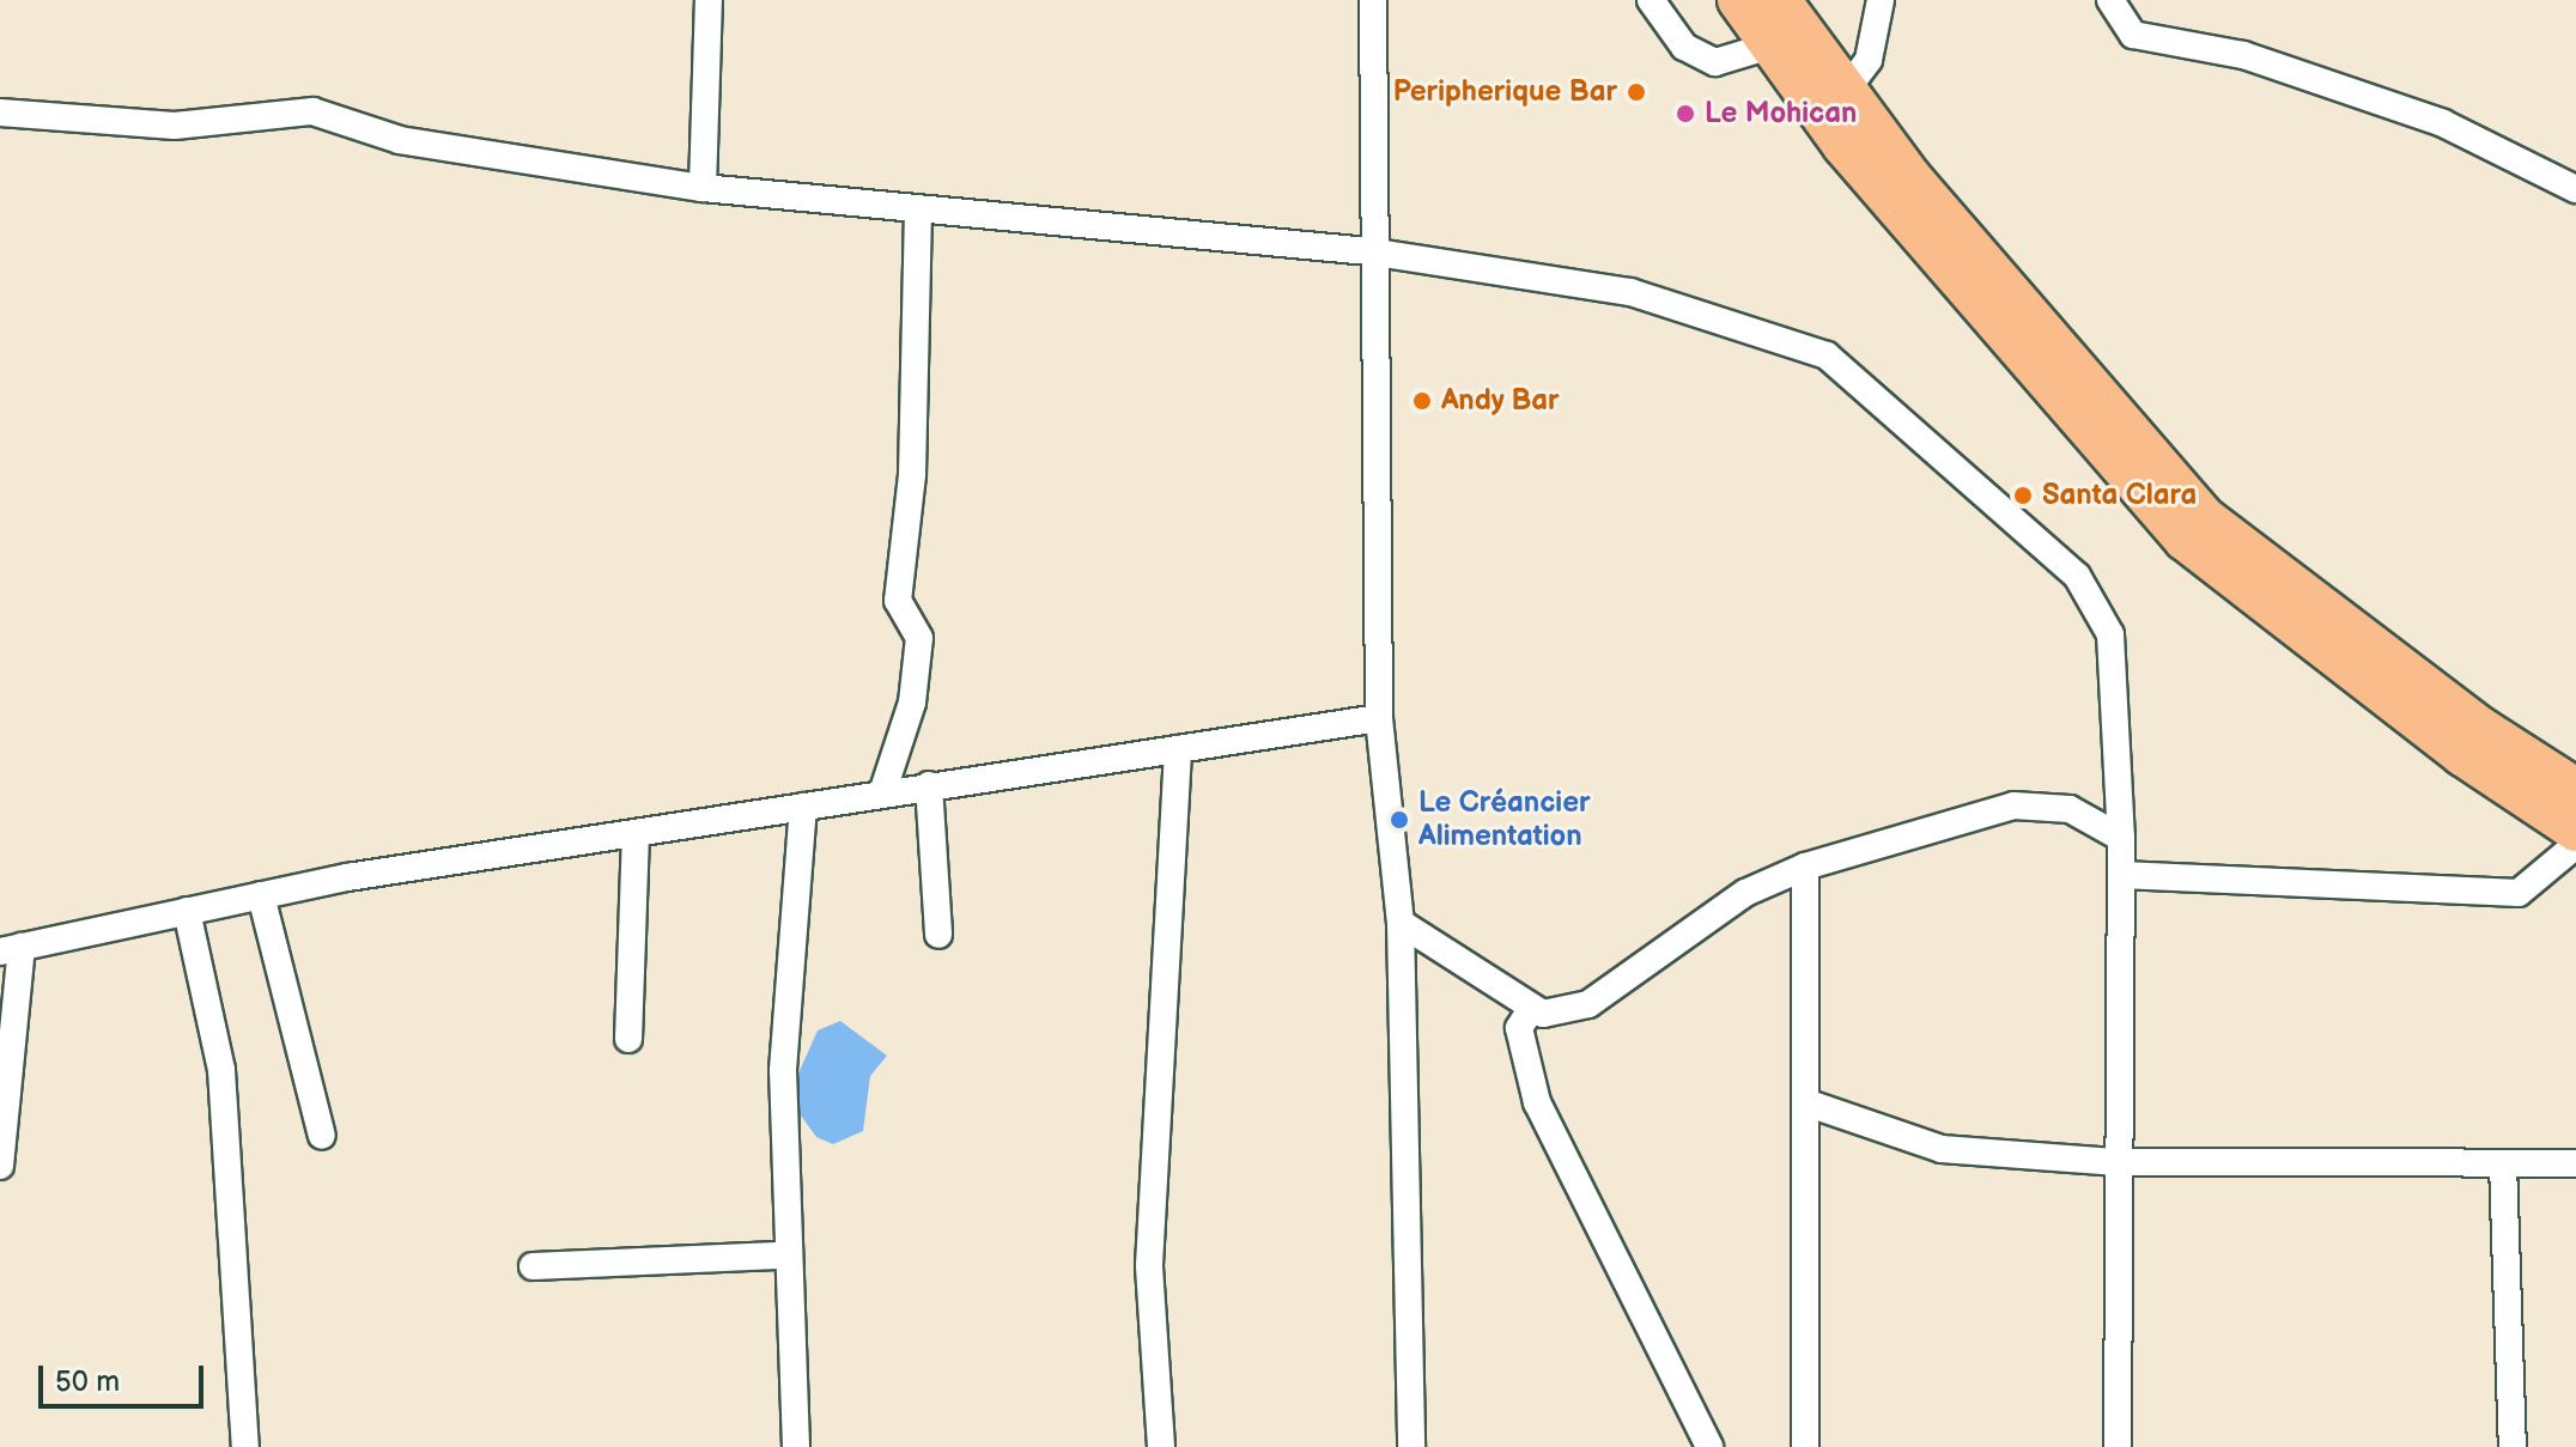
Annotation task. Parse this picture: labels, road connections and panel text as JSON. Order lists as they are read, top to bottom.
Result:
{
  "places": [
    "Peripherique Bar",
    "Le Mohican",
    "Andy Bar",
    "Santa Clara",
    "Le Créancier Alimentation"
  ],
  "scale_bar": "50 m"
}
